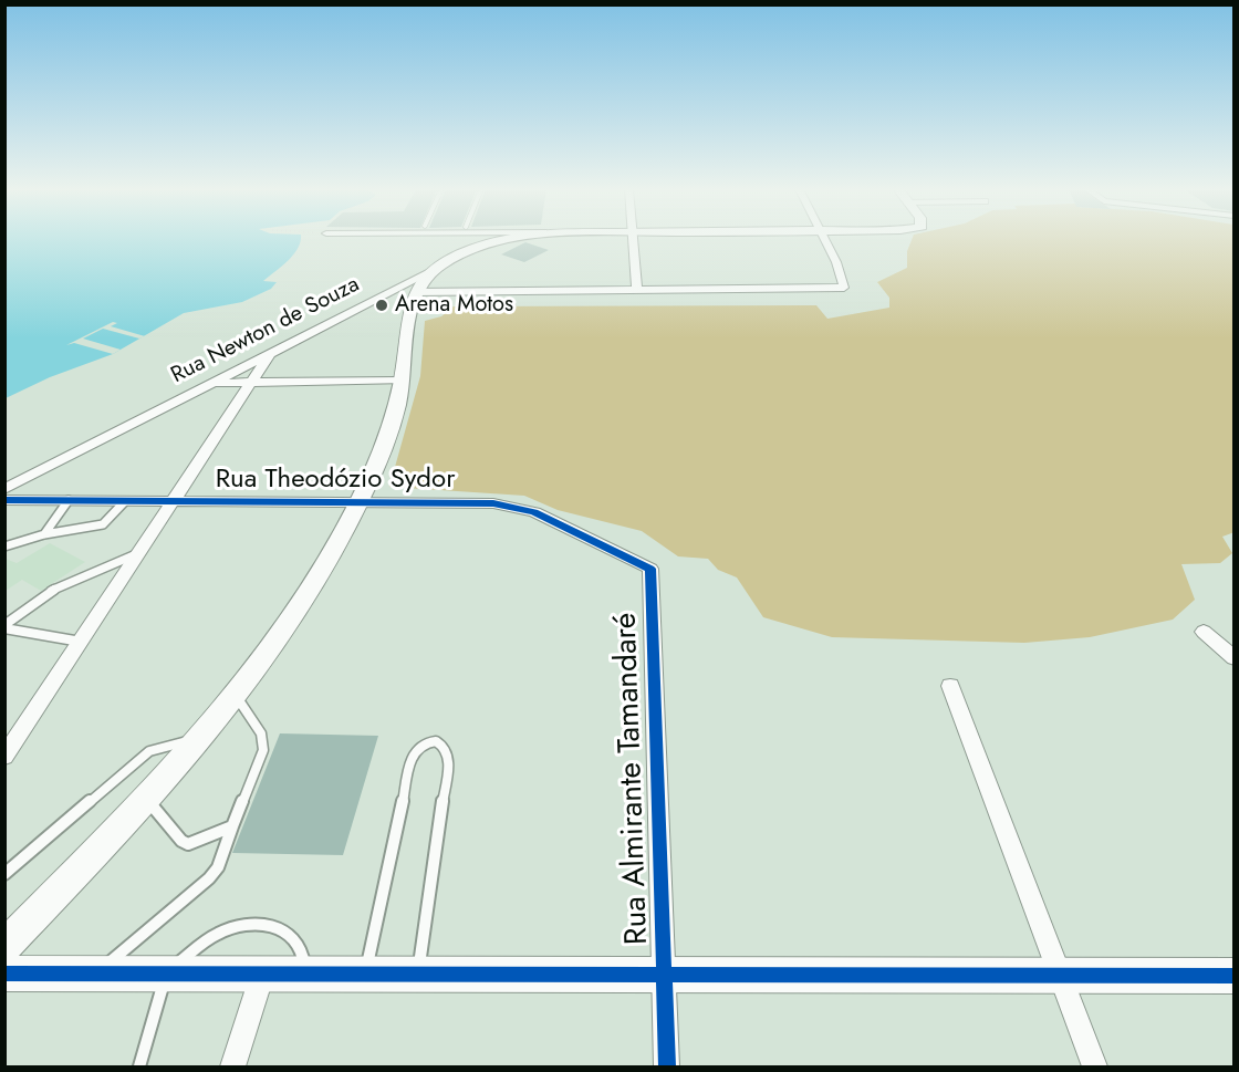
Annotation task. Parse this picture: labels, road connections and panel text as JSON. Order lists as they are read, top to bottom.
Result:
{
  "streets": {
    "main road": ["Rua Newton de Souza"],
    "street": ["Rua Theodózio Sydor", "Rua Almirante Tamandaré"]
  },
  "crossings": [
    ["Rua Theodózio Sydor", "Rua Almirante Tamandaré"]
  ],
  "places": ["Arena Motos"]
}
